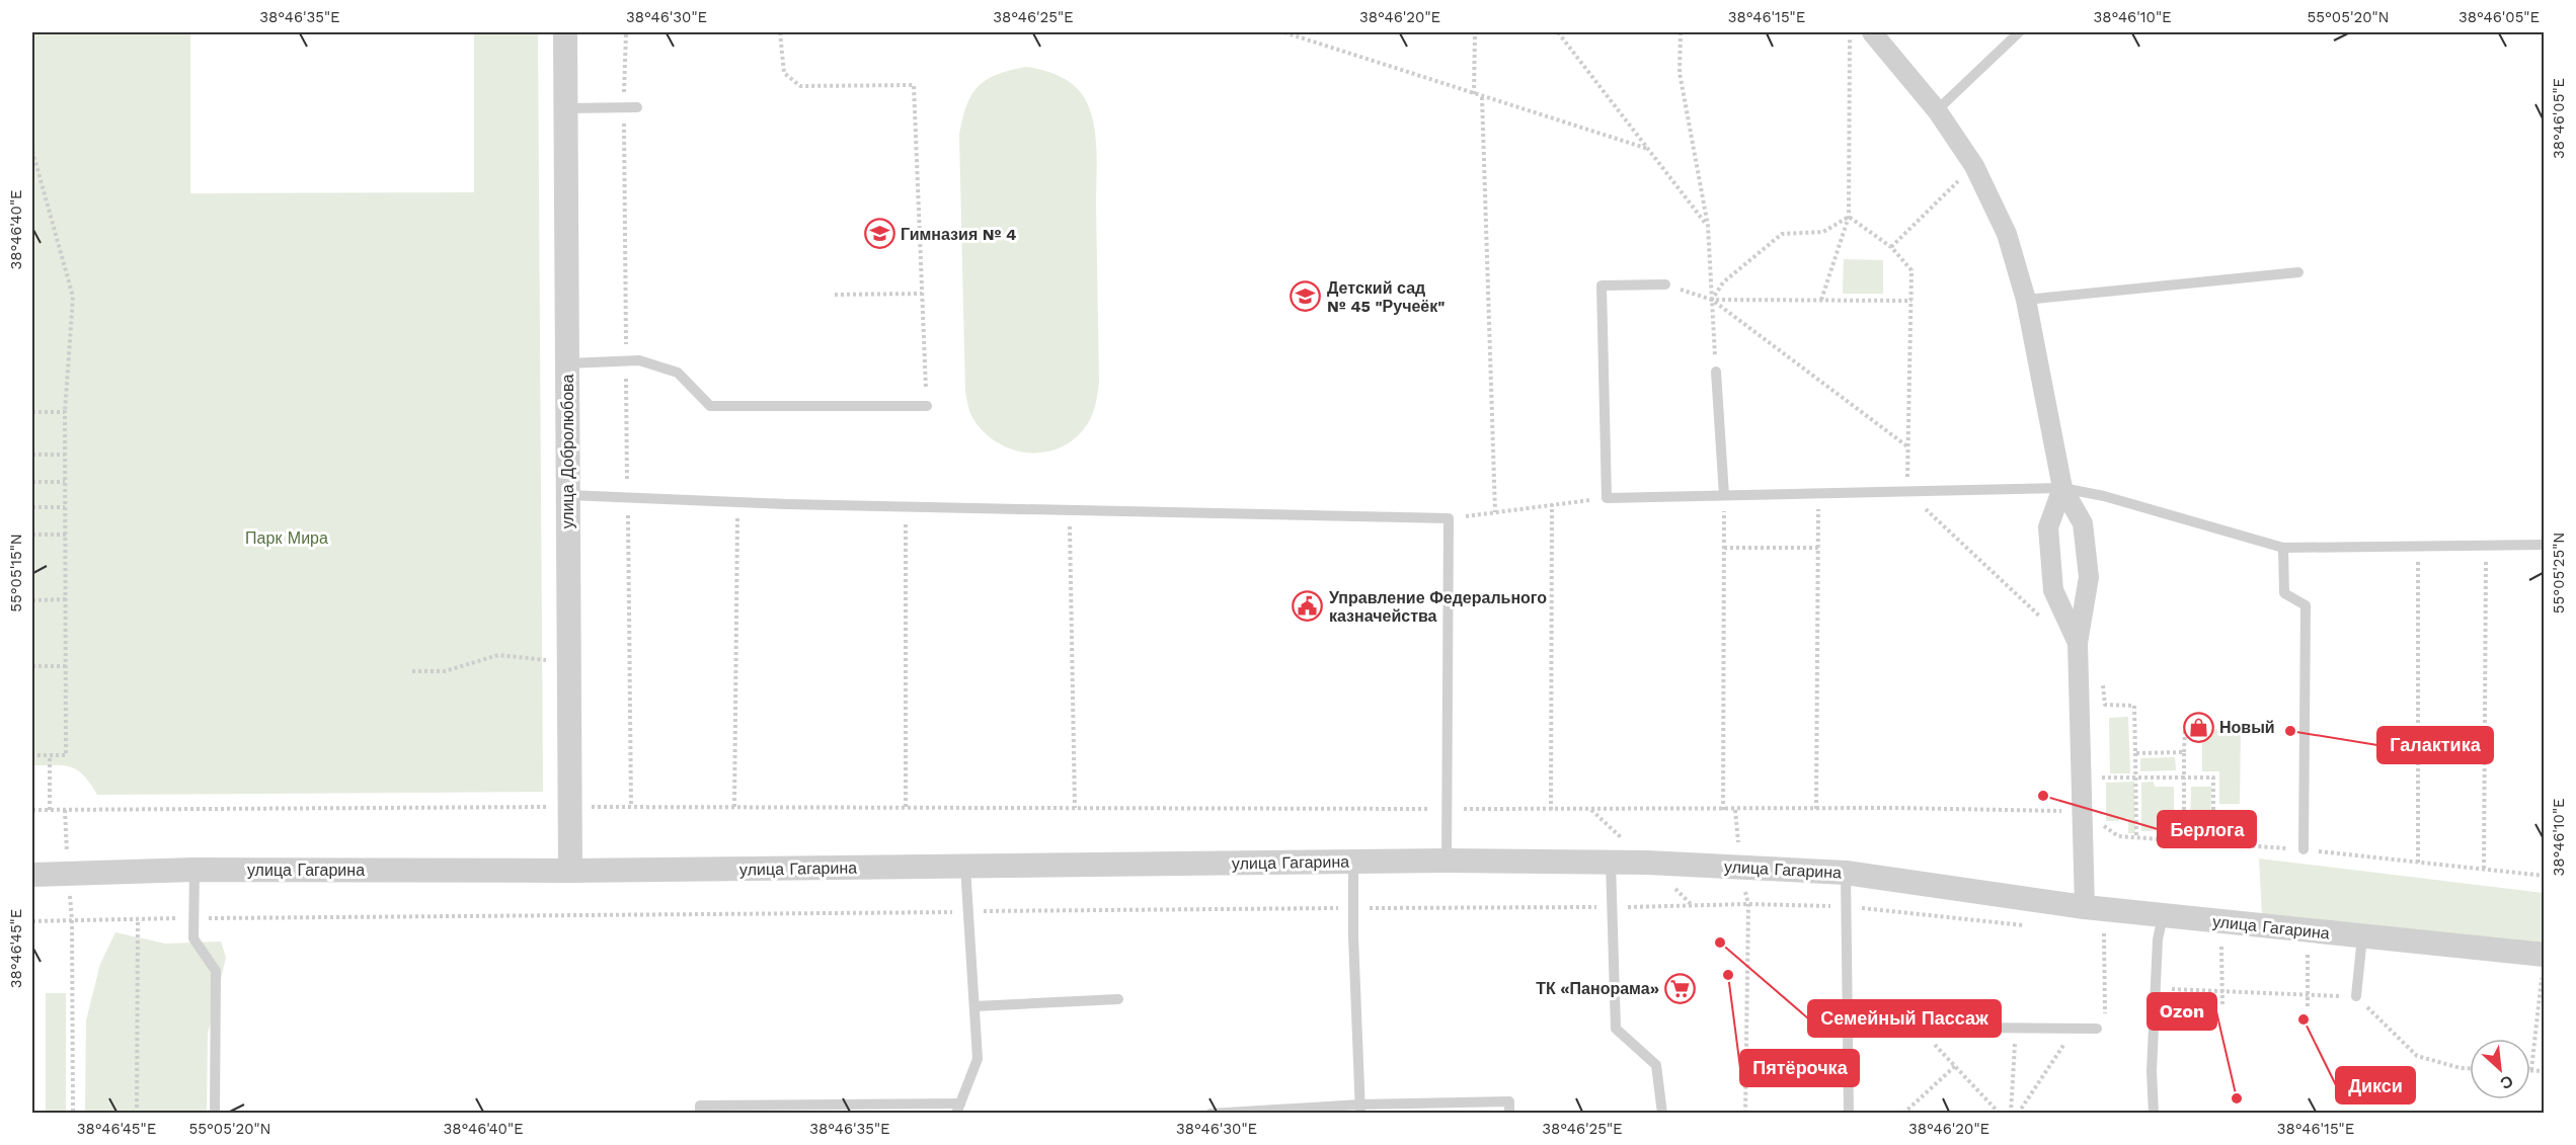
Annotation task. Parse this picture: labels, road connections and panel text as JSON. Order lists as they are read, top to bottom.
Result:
{
  "streets": {
    "street": ["улица Добролюбова", "улица Гагарина"]
  },
  "crossings": [
    ["улица Добролюбова", "улица Гагарина"]
  ],
  "parks": ["Парк Мира"],
  "places": {
    "school or university": ["Гимназия № 4", "Детский сад № 45 \"Ручеёк\""],
    "public building": ["Управление Федерального казначейства"],
    "shop": ["Новый"],
    "other": [
      "Галактика",
      "Берлога",
      "Семейный Пассаж",
      "Пятёрочка",
      "Дикси",
      "Ozon"
    ],
    "supermarket": ["ТК «Панорама»"]
  },
  "north": "bottom right",
  "coordinates": [
    "38°46'35\"E",
    "38°46'30\"E",
    "38°46'25\"E",
    "38°46'20\"E",
    "38°46'15\"E",
    "38°46'10\"E",
    "55°05'20\"N",
    "38°46'05\"E",
    "38°46'40\"E",
    "55°05'25\"N",
    "55°05'15\"N",
    "38°46'45\"E"
  ]
}
